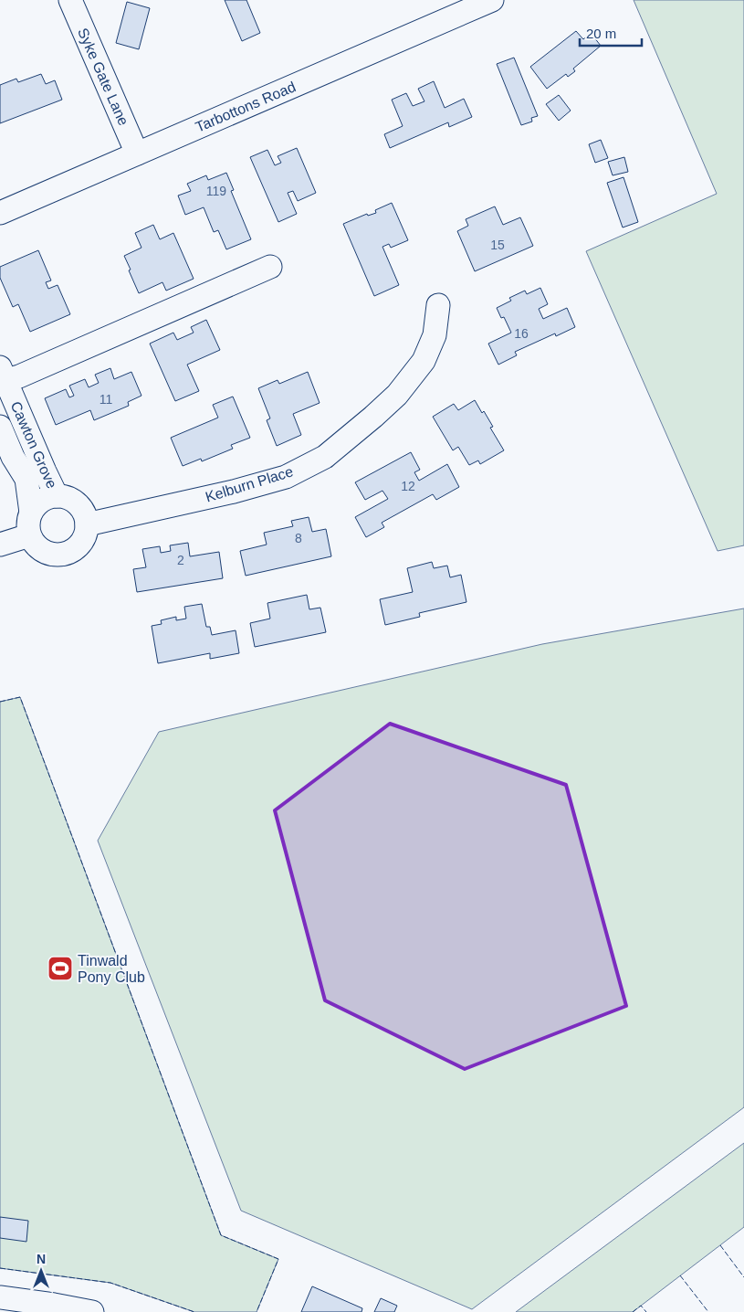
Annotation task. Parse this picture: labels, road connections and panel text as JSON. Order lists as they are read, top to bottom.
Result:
{
  "streets": {
    "street": [
      "Syke Gate Lane",
      "Tarbottons Road",
      "Cawton Grove",
      "Kelburn Place"
    ]
  },
  "crossings": [
    ["Syke Gate Lane", "Tarbottons Road"],
    ["Cawton Grove", "Kelburn Place"]
  ],
  "places": {
    "sports": ["Tinwald Pony Club"]
  },
  "house_numbers": [
    "119",
    "15",
    "16",
    "11",
    "12",
    "8",
    "2"
  ],
  "scale_bar": "20 m",
  "north": "top"
}
